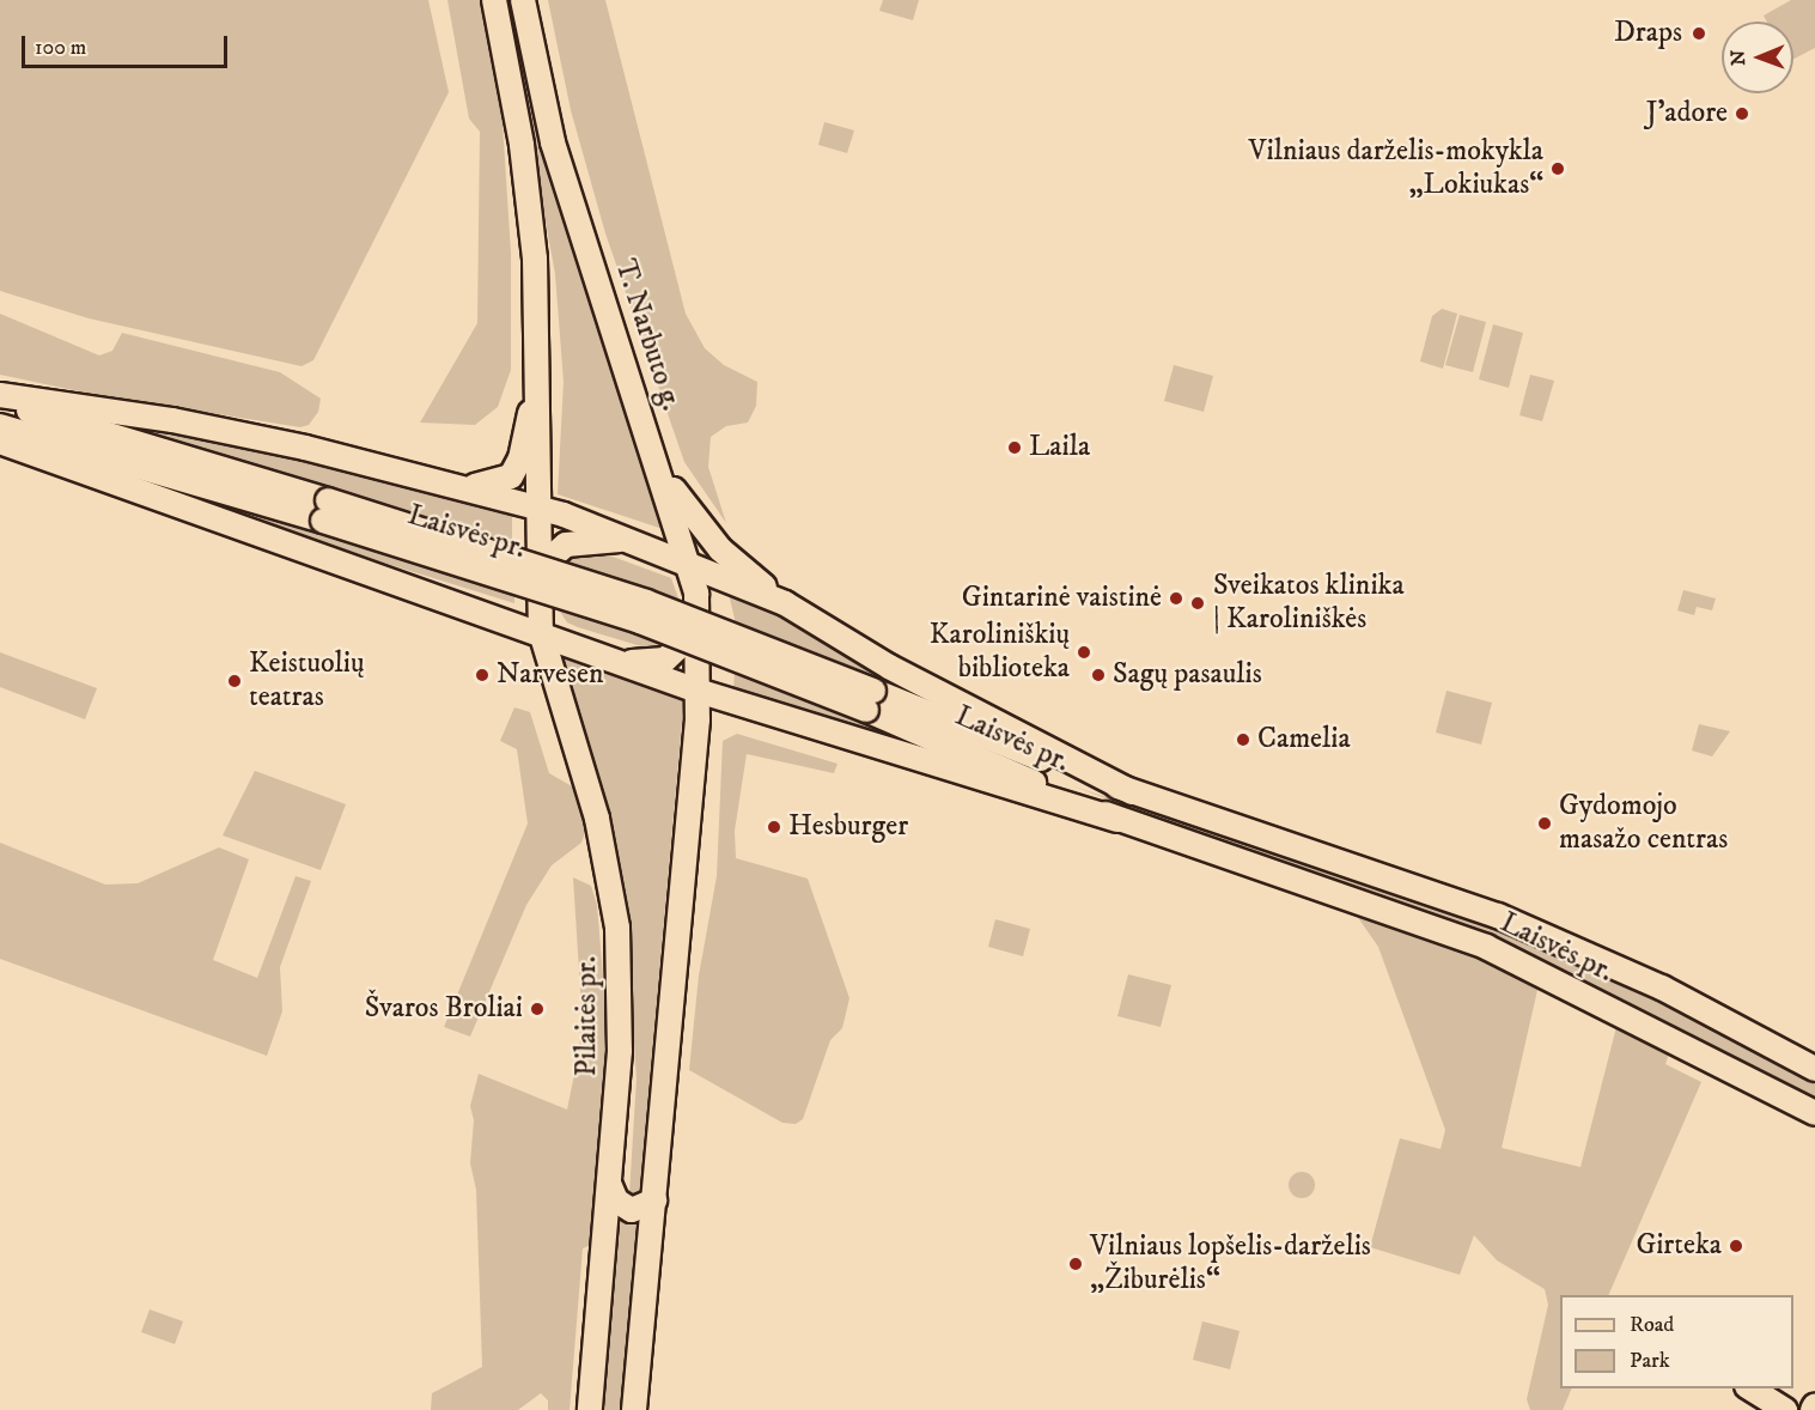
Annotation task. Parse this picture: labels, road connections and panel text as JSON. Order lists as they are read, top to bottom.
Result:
{
  "streets": {
    "main road": ["T. Narbuto g.", "Laisvės pr.", "Pilaitės pr."]
  },
  "crossings": [
    ["T. Narbuto g.", "Laisvės pr."],
    ["T. Narbuto g.", "Pilaitės pr."],
    ["Laisvės pr.", "Pilaitės pr."]
  ],
  "places": [
    "Draps",
    "J'adore",
    "Vilniaus darželis-mokykla „Lokiukas“",
    "Laila",
    "Gintarinė vaistinė",
    "Sveikatos klinika | Karoliniškės",
    "Karoliniškių biblioteka",
    "Narvesen",
    "Sagų pasaulis",
    "Keistuolių teatras",
    "Camelia",
    "Gydomojo masažo centras",
    "Hesburger",
    "Švaros Broliai",
    "Girteka",
    "Vilniaus lopšelis-darželis „Žiburėlis“"
  ],
  "legend": ["Road", "Park"],
  "scale_bar": "100 m",
  "north": "left"
}
